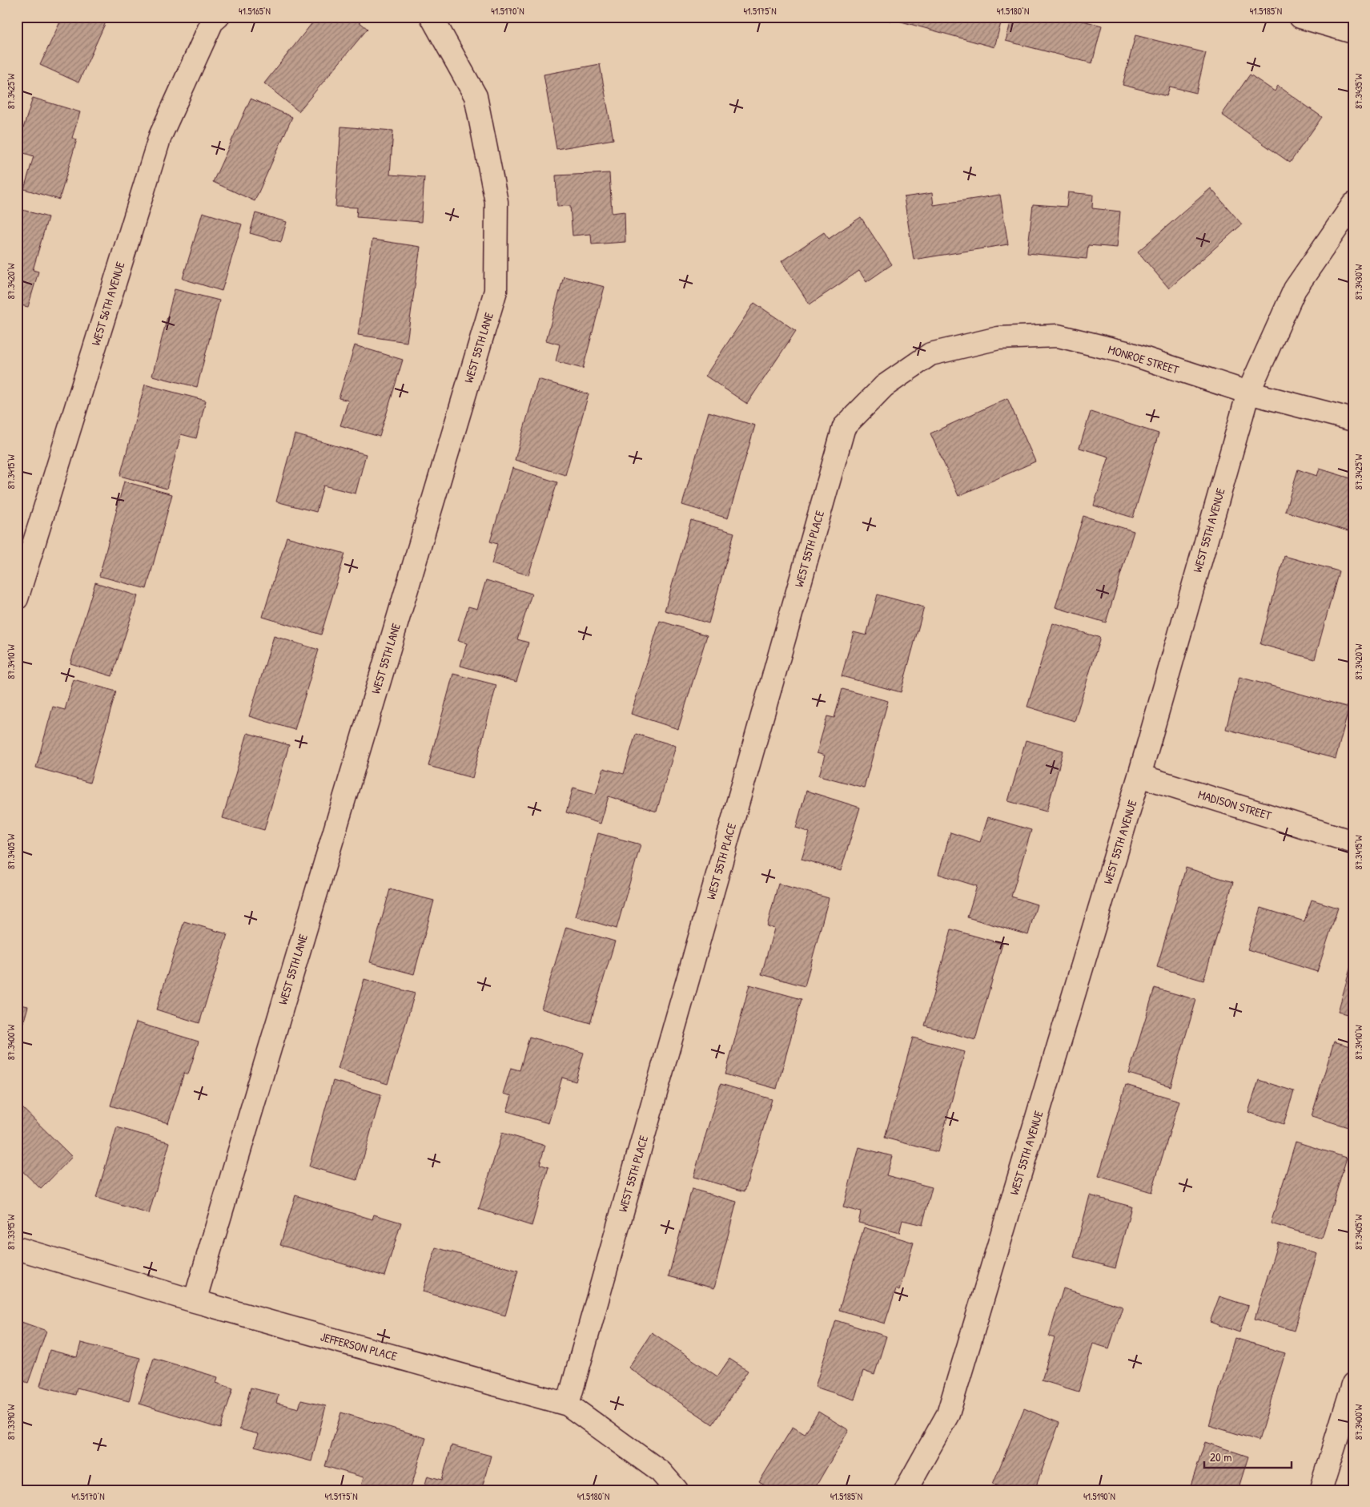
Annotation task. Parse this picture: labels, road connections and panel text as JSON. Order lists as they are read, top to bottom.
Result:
{
  "streets": {
    "street": [
      "WEST 56TH AVENUE",
      "WEST 55TH LANE",
      "MONROE STREET",
      "WEST 55TH AVENUE",
      "WEST 55TH PLACE",
      "MADISON STREET",
      "JEFFERSON PLACE"
    ]
  },
  "crossings": [
    ["WEST 55TH LANE", "JEFFERSON PLACE"],
    ["MONROE STREET", "WEST 55TH AVENUE"],
    ["MONROE STREET", "WEST 55TH PLACE"],
    ["WEST 55TH AVENUE", "MADISON STREET"],
    ["WEST 55TH PLACE", "JEFFERSON PLACE"]
  ],
  "scale_bar": "20 m",
  "coordinates": [
    "41.5165°N",
    "41.5170°N",
    "41.5175°N",
    "41.5180°N",
    "41.5185°N",
    "87.3425°W",
    "87.3435°W",
    "87.3420°W",
    "87.3430°W",
    "87.3415°W",
    "87.3410°W",
    "87.3405°W",
    "87.3400°W",
    "87.3395°W",
    "87.3390°W",
    "41.5190°N"
  ]
}
